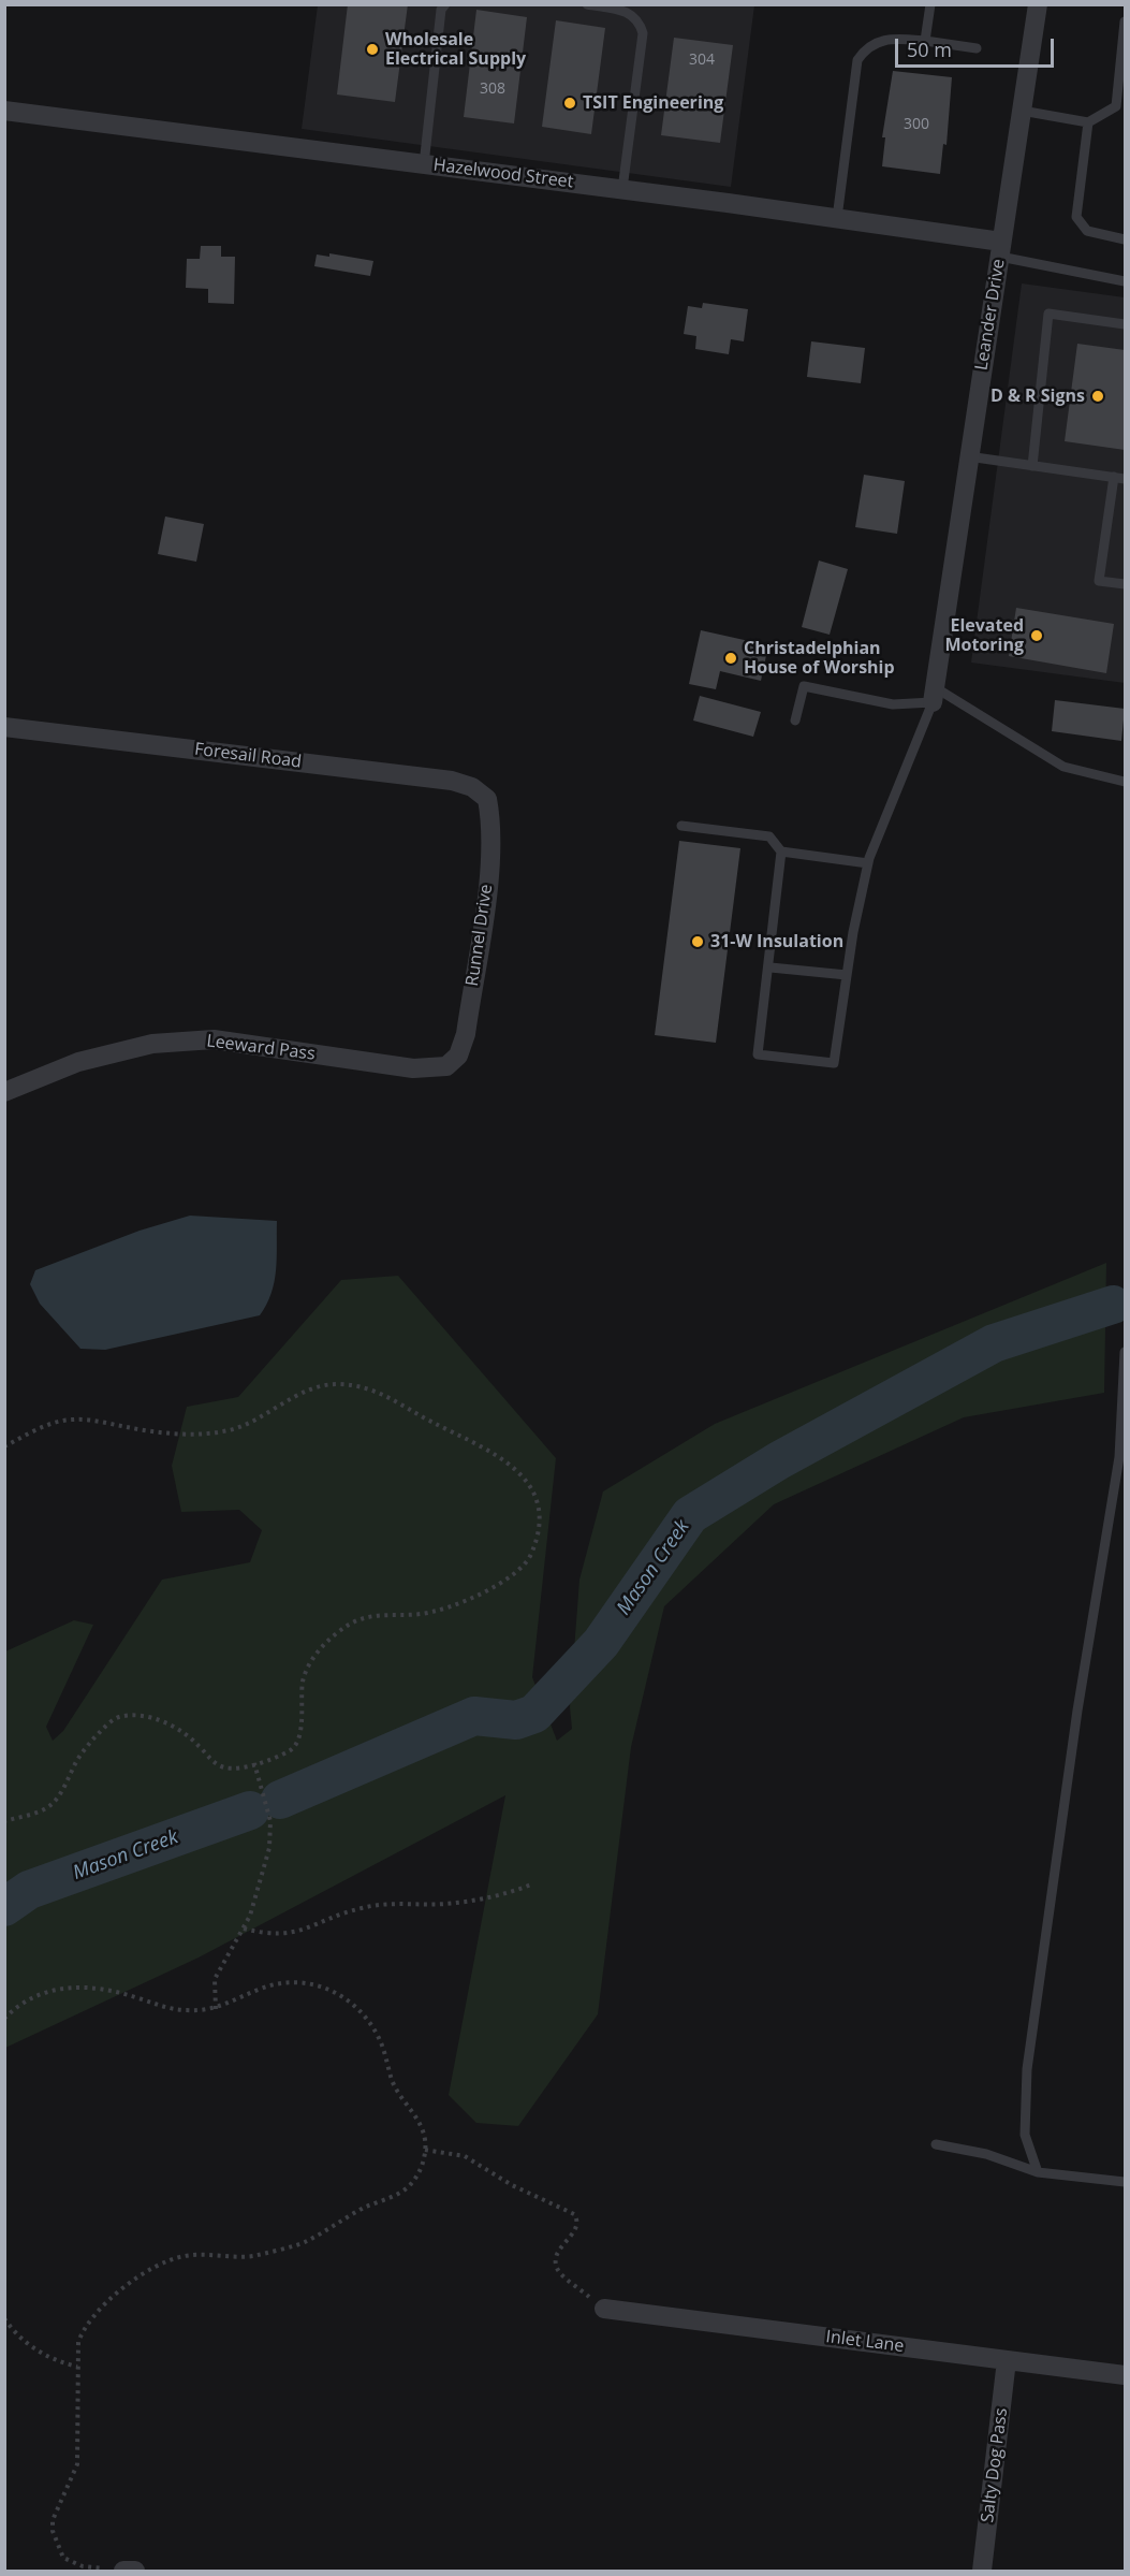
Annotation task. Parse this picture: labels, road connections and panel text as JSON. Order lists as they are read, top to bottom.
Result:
{
  "streets": {
    "street": [
      "Hazelwood Street",
      "Leander Drive",
      "Foresail Road",
      "Runnel Drive",
      "Leeward Pass",
      "Inlet Lane",
      "Salty Dog Pass"
    ]
  },
  "crossings": [
    ["Hazelwood Street", "Leander Drive"],
    ["Foresail Road", "Runnel Drive"],
    ["Runnel Drive", "Leeward Pass"],
    ["Inlet Lane", "Salty Dog Pass"]
  ],
  "water": ["Mason Creek"],
  "places": [
    "Wholesale Electrical Supply",
    "TSIT Engineering",
    "D & R Signs",
    "Elevated Motoring",
    "Christadelphian House of Worship",
    "31-W Insulation"
  ],
  "house_numbers": ["304", "308", "300"],
  "scale_bar": "50 m"
}
